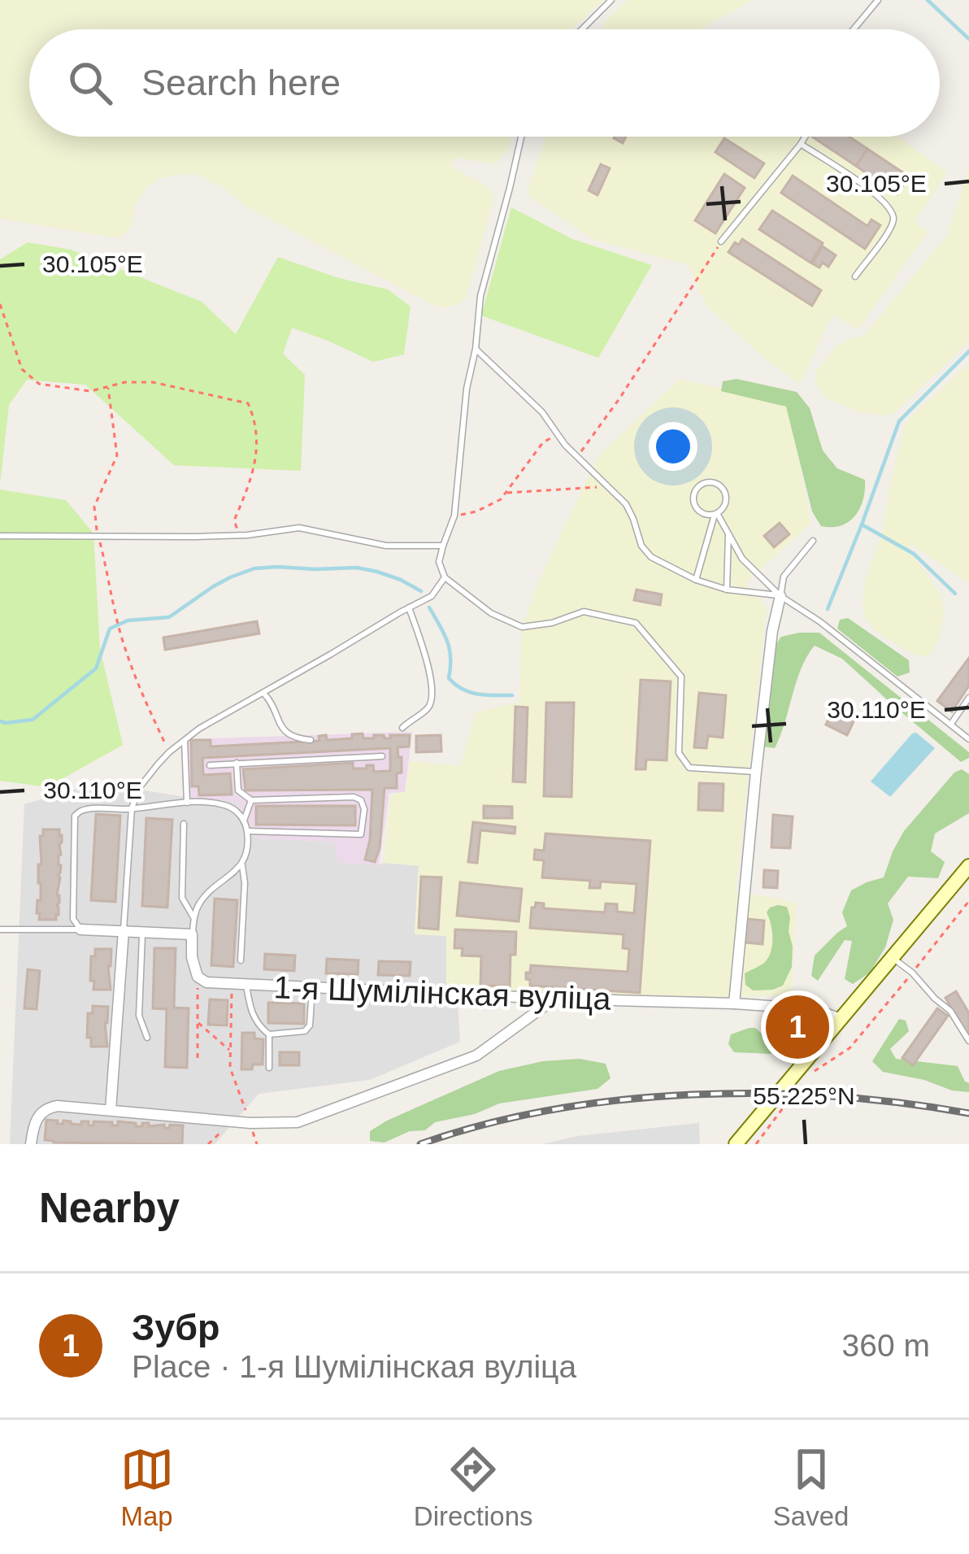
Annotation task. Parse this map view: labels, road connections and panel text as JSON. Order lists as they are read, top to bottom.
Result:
{
  "streets": {
    "street": ["1-я Шумілінская вуліца"]
  },
  "page": {
    "search": "Search here",
    "pins": "1",
    "heading": "Nearby",
    "list": [
      {
        "mark": "1",
        "name": "Зубр",
        "note": "Place · 1-я Шумілінская вуліца",
        "value": "360 m"
      }
    ],
    "nav": ["Map", "Directions", "Saved"]
  },
  "coordinates": ["30.105°E", "30.110°E", "55.225°N"]
}
